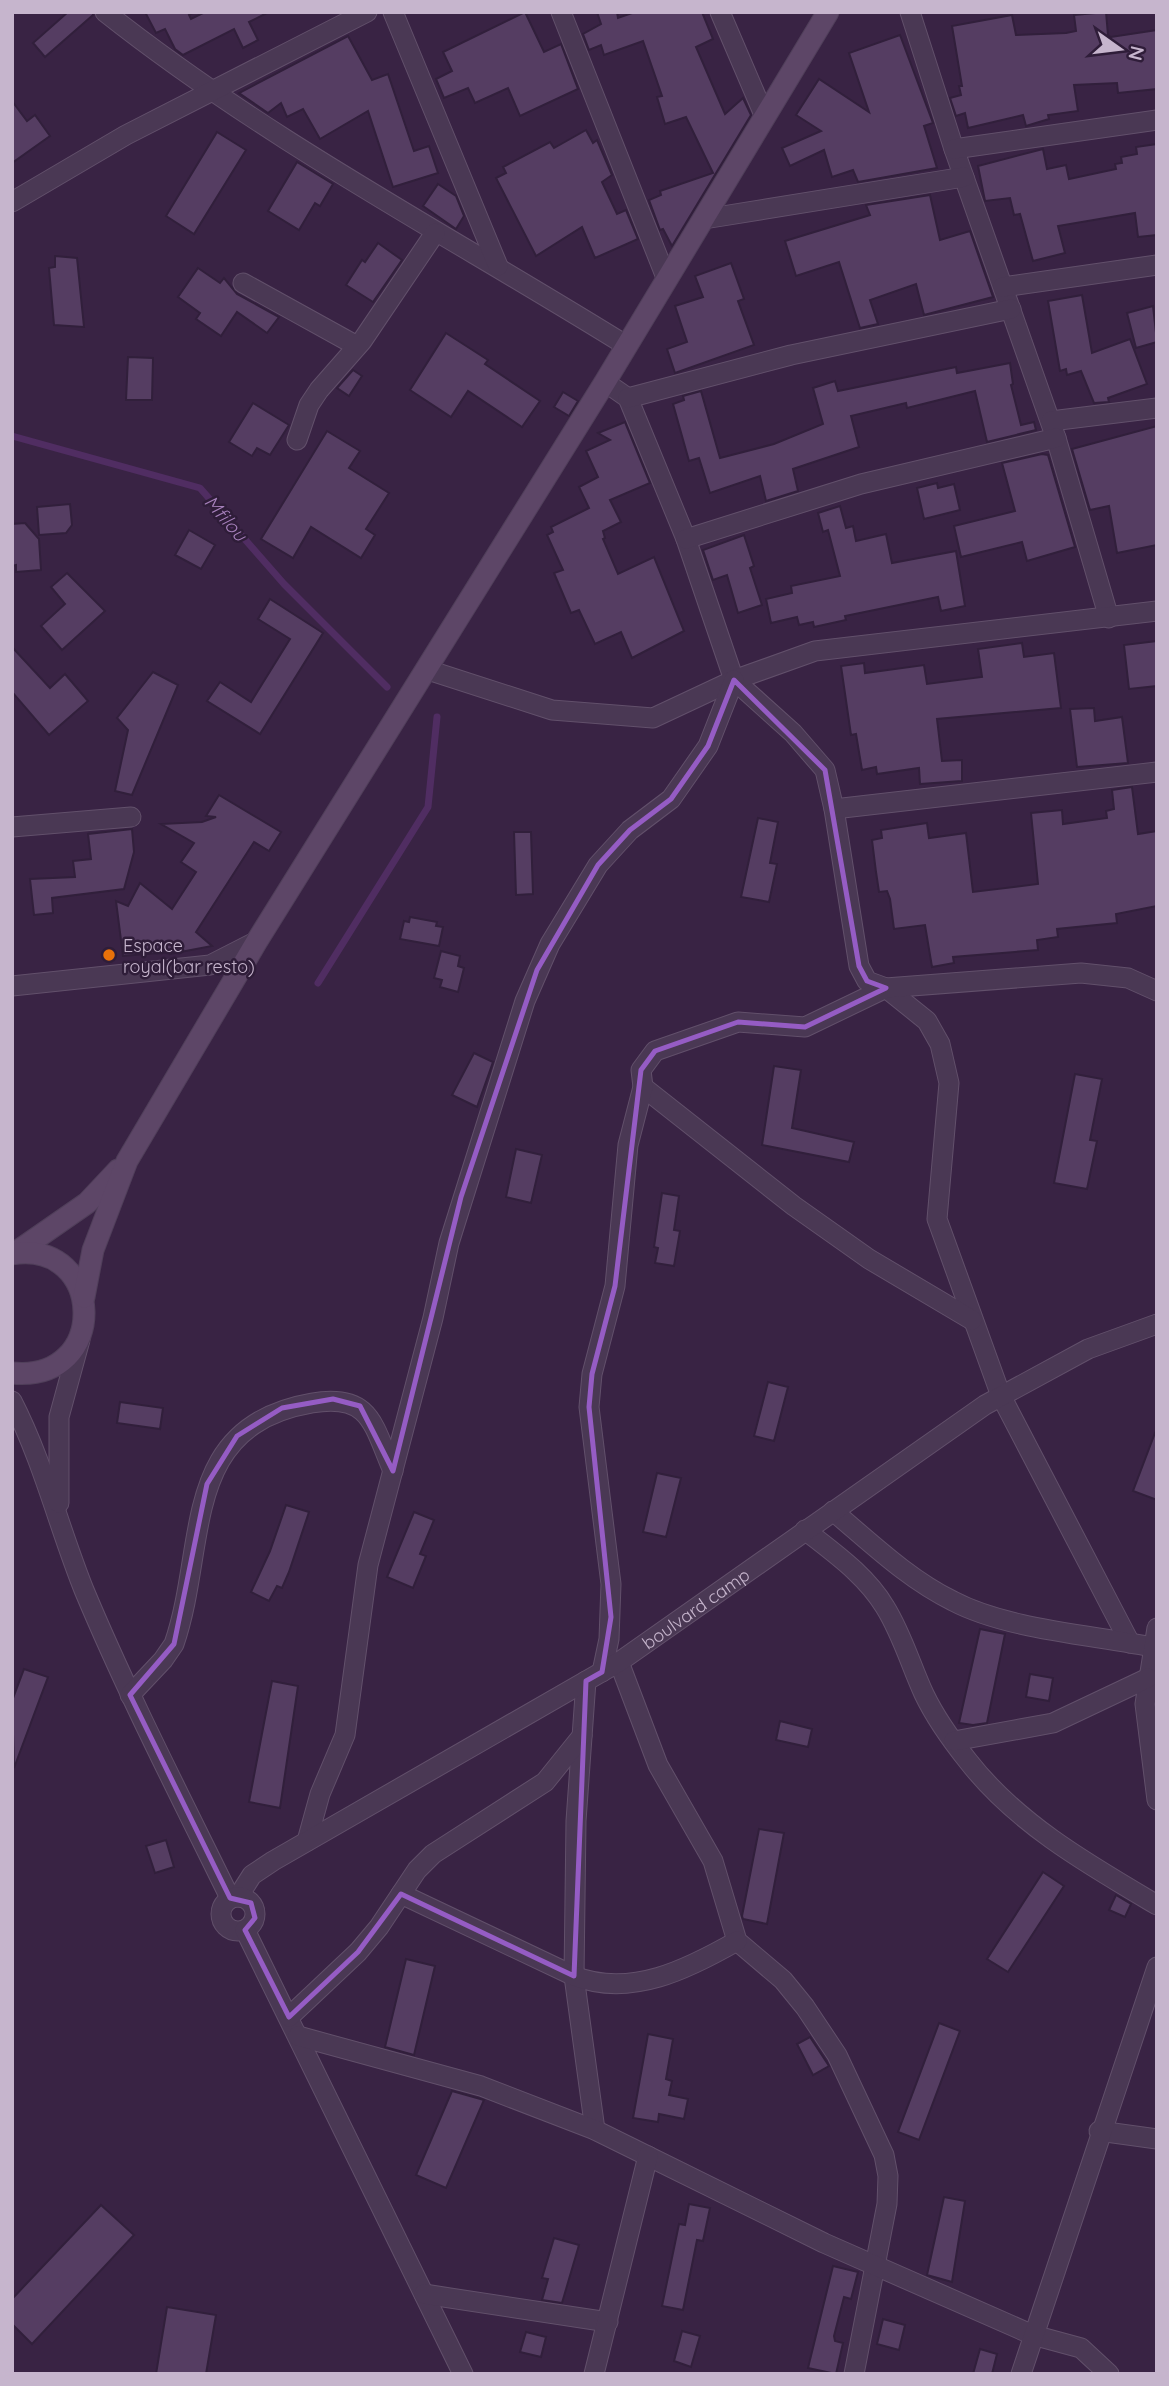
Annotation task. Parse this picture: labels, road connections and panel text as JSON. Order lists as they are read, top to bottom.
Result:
{
  "streets": {
    "street": ["boulvard camp"]
  },
  "water": ["Mfilou"],
  "places": ["Espace royal(bar resto)"],
  "north": "right"
}
